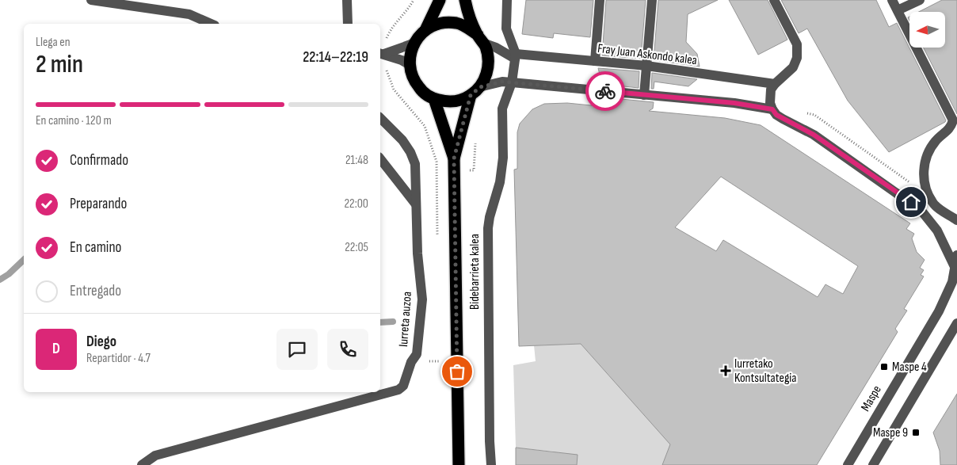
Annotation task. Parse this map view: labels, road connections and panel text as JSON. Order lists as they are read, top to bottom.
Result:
{
  "streets": {
    "highway": ["Bidebarrieta kalea"],
    "street": ["Fray Juan Askondo kalea", "Iurreta auzoa", "Maspe"]
  },
  "crossings": [
    ["Fray Juan Askondo kalea", "Bidebarrieta kalea"]
  ],
  "places": {
    "transit": ["Maspe 4", "Maspe 9"],
    "health": ["Iurretako Kontsultategia"]
  },
  "north": "left",
  "page": {
    "heading": ["2 min", "Llega en", "22:14–22:19"],
    "panel": ["Diego", "Repartidor · 4.7"],
    "bar": "En camino · 120 m",
    "list": [
      ["Confirmado", "21:48"],
      ["Preparando", "22:00"],
      ["En camino", "22:05"],
      "Entregado"
    ],
    "round": "D"
  }
}
